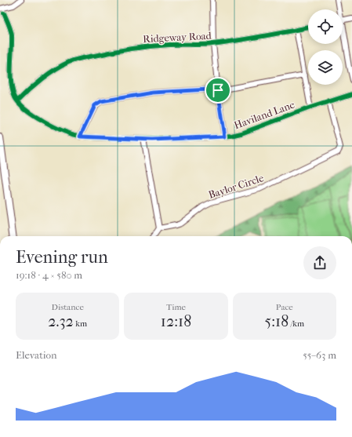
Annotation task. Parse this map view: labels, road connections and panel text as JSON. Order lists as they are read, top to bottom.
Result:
{
  "streets": {
    "street": ["Ridgeway Road", "Haviland Lane", "Baylor Circle"]
  },
  "crossings": [
    ["Ridgeway Road", "Haviland Lane"],
    ["Haviland Lane", "Baylor Circle"]
  ],
  "page": {
    "heading": ["Evening run", "19:18 · 4 × 580 m"],
    "stats": [
      ["Distance", "2.32 km"],
      ["Time", "12:18"],
      ["Pace", "5:18 /km"]
    ],
    "chart": ["Elevation", "55–63 m"]
  }
}
